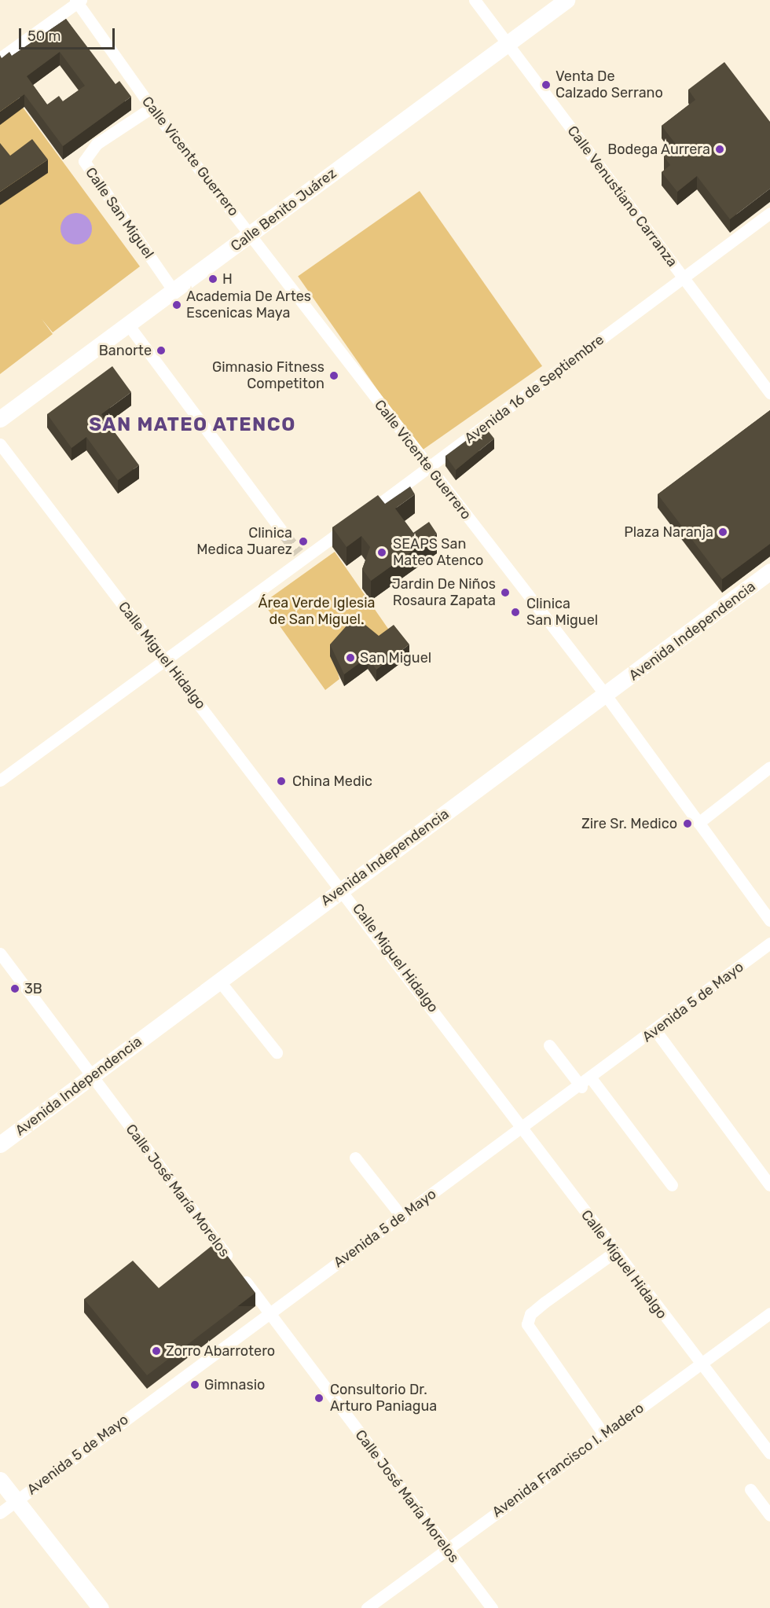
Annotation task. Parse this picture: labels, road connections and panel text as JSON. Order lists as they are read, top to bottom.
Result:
{
  "streets": {
    "main road": ["Calle Benito Juárez", "Avenida Independencia"],
    "street": [
      "Calle Vicente Guerrero",
      "Calle Venustiano Carranza",
      "Calle San Miguel",
      "Avenida 16 de Septiembre",
      "Calle Miguel Hidalgo",
      "Avenida 5 de Mayo",
      "Calle José María Morelos",
      "Avenida Francisco I. Madero"
    ]
  },
  "crossings": [
    ["Calle Vicente Guerrero", "Calle Benito Juárez"],
    ["Calle Vicente Guerrero", "Calle San Miguel"],
    ["Calle Vicente Guerrero", "Avenida 16 de Septiembre"],
    ["Calle Vicente Guerrero", "Avenida Independencia"],
    ["Calle Venustiano Carranza", "Calle Benito Juárez"],
    ["Calle Venustiano Carranza", "Avenida 16 de Septiembre"],
    ["Calle Benito Juárez", "Calle San Miguel"],
    ["Avenida 16 de Septiembre", "Calle Miguel Hidalgo"],
    ["Avenida Independencia", "Calle Miguel Hidalgo"],
    ["Avenida Independencia", "Calle José María Morelos"],
    ["Calle Miguel Hidalgo", "Avenida 5 de Mayo"],
    ["Calle Miguel Hidalgo", "Avenida Francisco I. Madero"],
    ["Avenida 5 de Mayo", "Calle José María Morelos"],
    ["Calle José María Morelos", "Avenida Francisco I. Madero"]
  ],
  "districts": ["SAN MATEO ATENCO"],
  "parks": ["Área Verde Iglesia de San Miguel."],
  "places": [
    "Venta De Calzado Serrano",
    "Bodega Aurrera",
    "H",
    "Academia De Artes Escenicas Maya",
    "Banorte",
    "Gimnasio Fitness Competiton",
    "Plaza Naranja",
    "Clinica Medica Juarez",
    "SEAPS San Mateo Atenco",
    "Jardin De Niños Rosaura Zapata",
    "Clinica San Miguel",
    "San Miguel",
    "China Medic",
    "Zire Sr. Medico",
    "3B",
    "Zorro Abarrotero",
    "Gimnasio",
    "Consultorio Dr. Arturo Paniagua"
  ],
  "scale_bar": "50 m"
}
